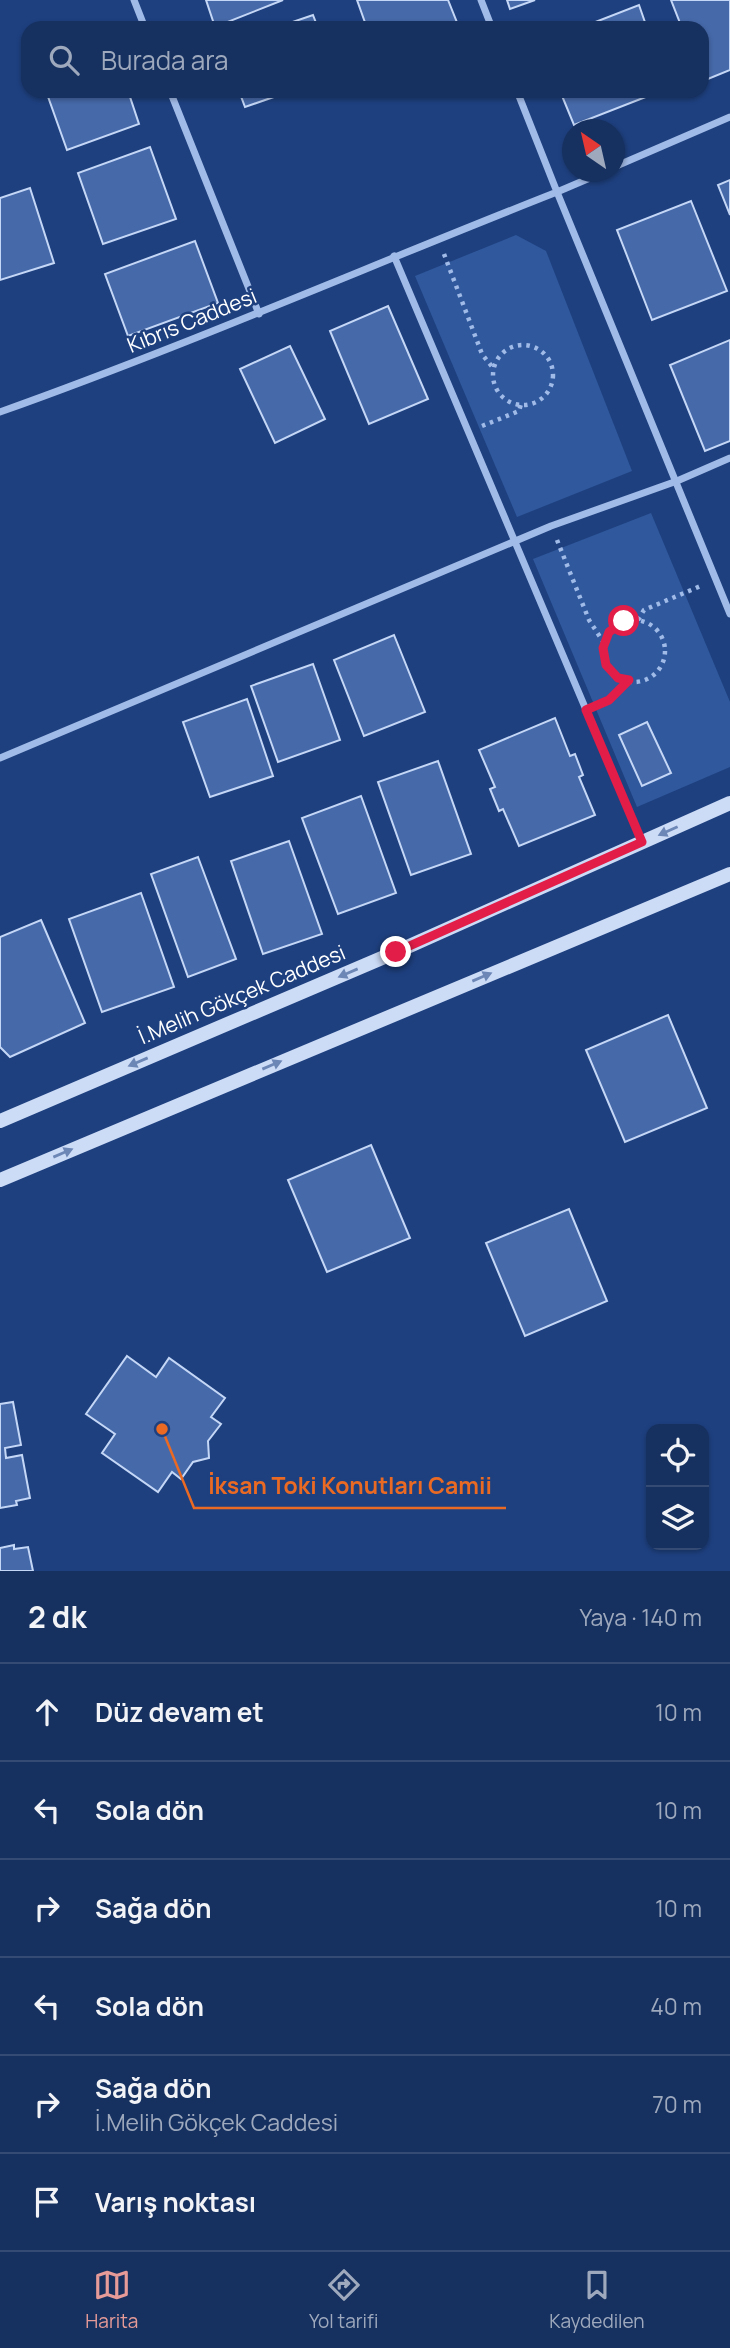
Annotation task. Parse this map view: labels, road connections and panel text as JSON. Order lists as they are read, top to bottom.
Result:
{
  "streets": {
    "main road": ["İ.Melih Gökçek Caddesi"],
    "street": ["Kıbrıs Caddesi"]
  },
  "places": ["İksan Toki Konutları Camii"],
  "north": "top left",
  "page": {
    "search": "Burada ara",
    "heading": ["2 dk", "Yaya · 140 m"],
    "list": [
      ["Düz devam et", "10 m"],
      ["Sola dön", "10 m"],
      ["Sağa dön", "10 m"],
      ["Sola dön", "40 m"],
      ["Sağa dön", "İ.Melih Gökçek Caddesi", "70 m"],
      "Varış noktası"
    ],
    "nav": ["Harita", "Yol tarifi", "Kaydedilen"]
  }
}
